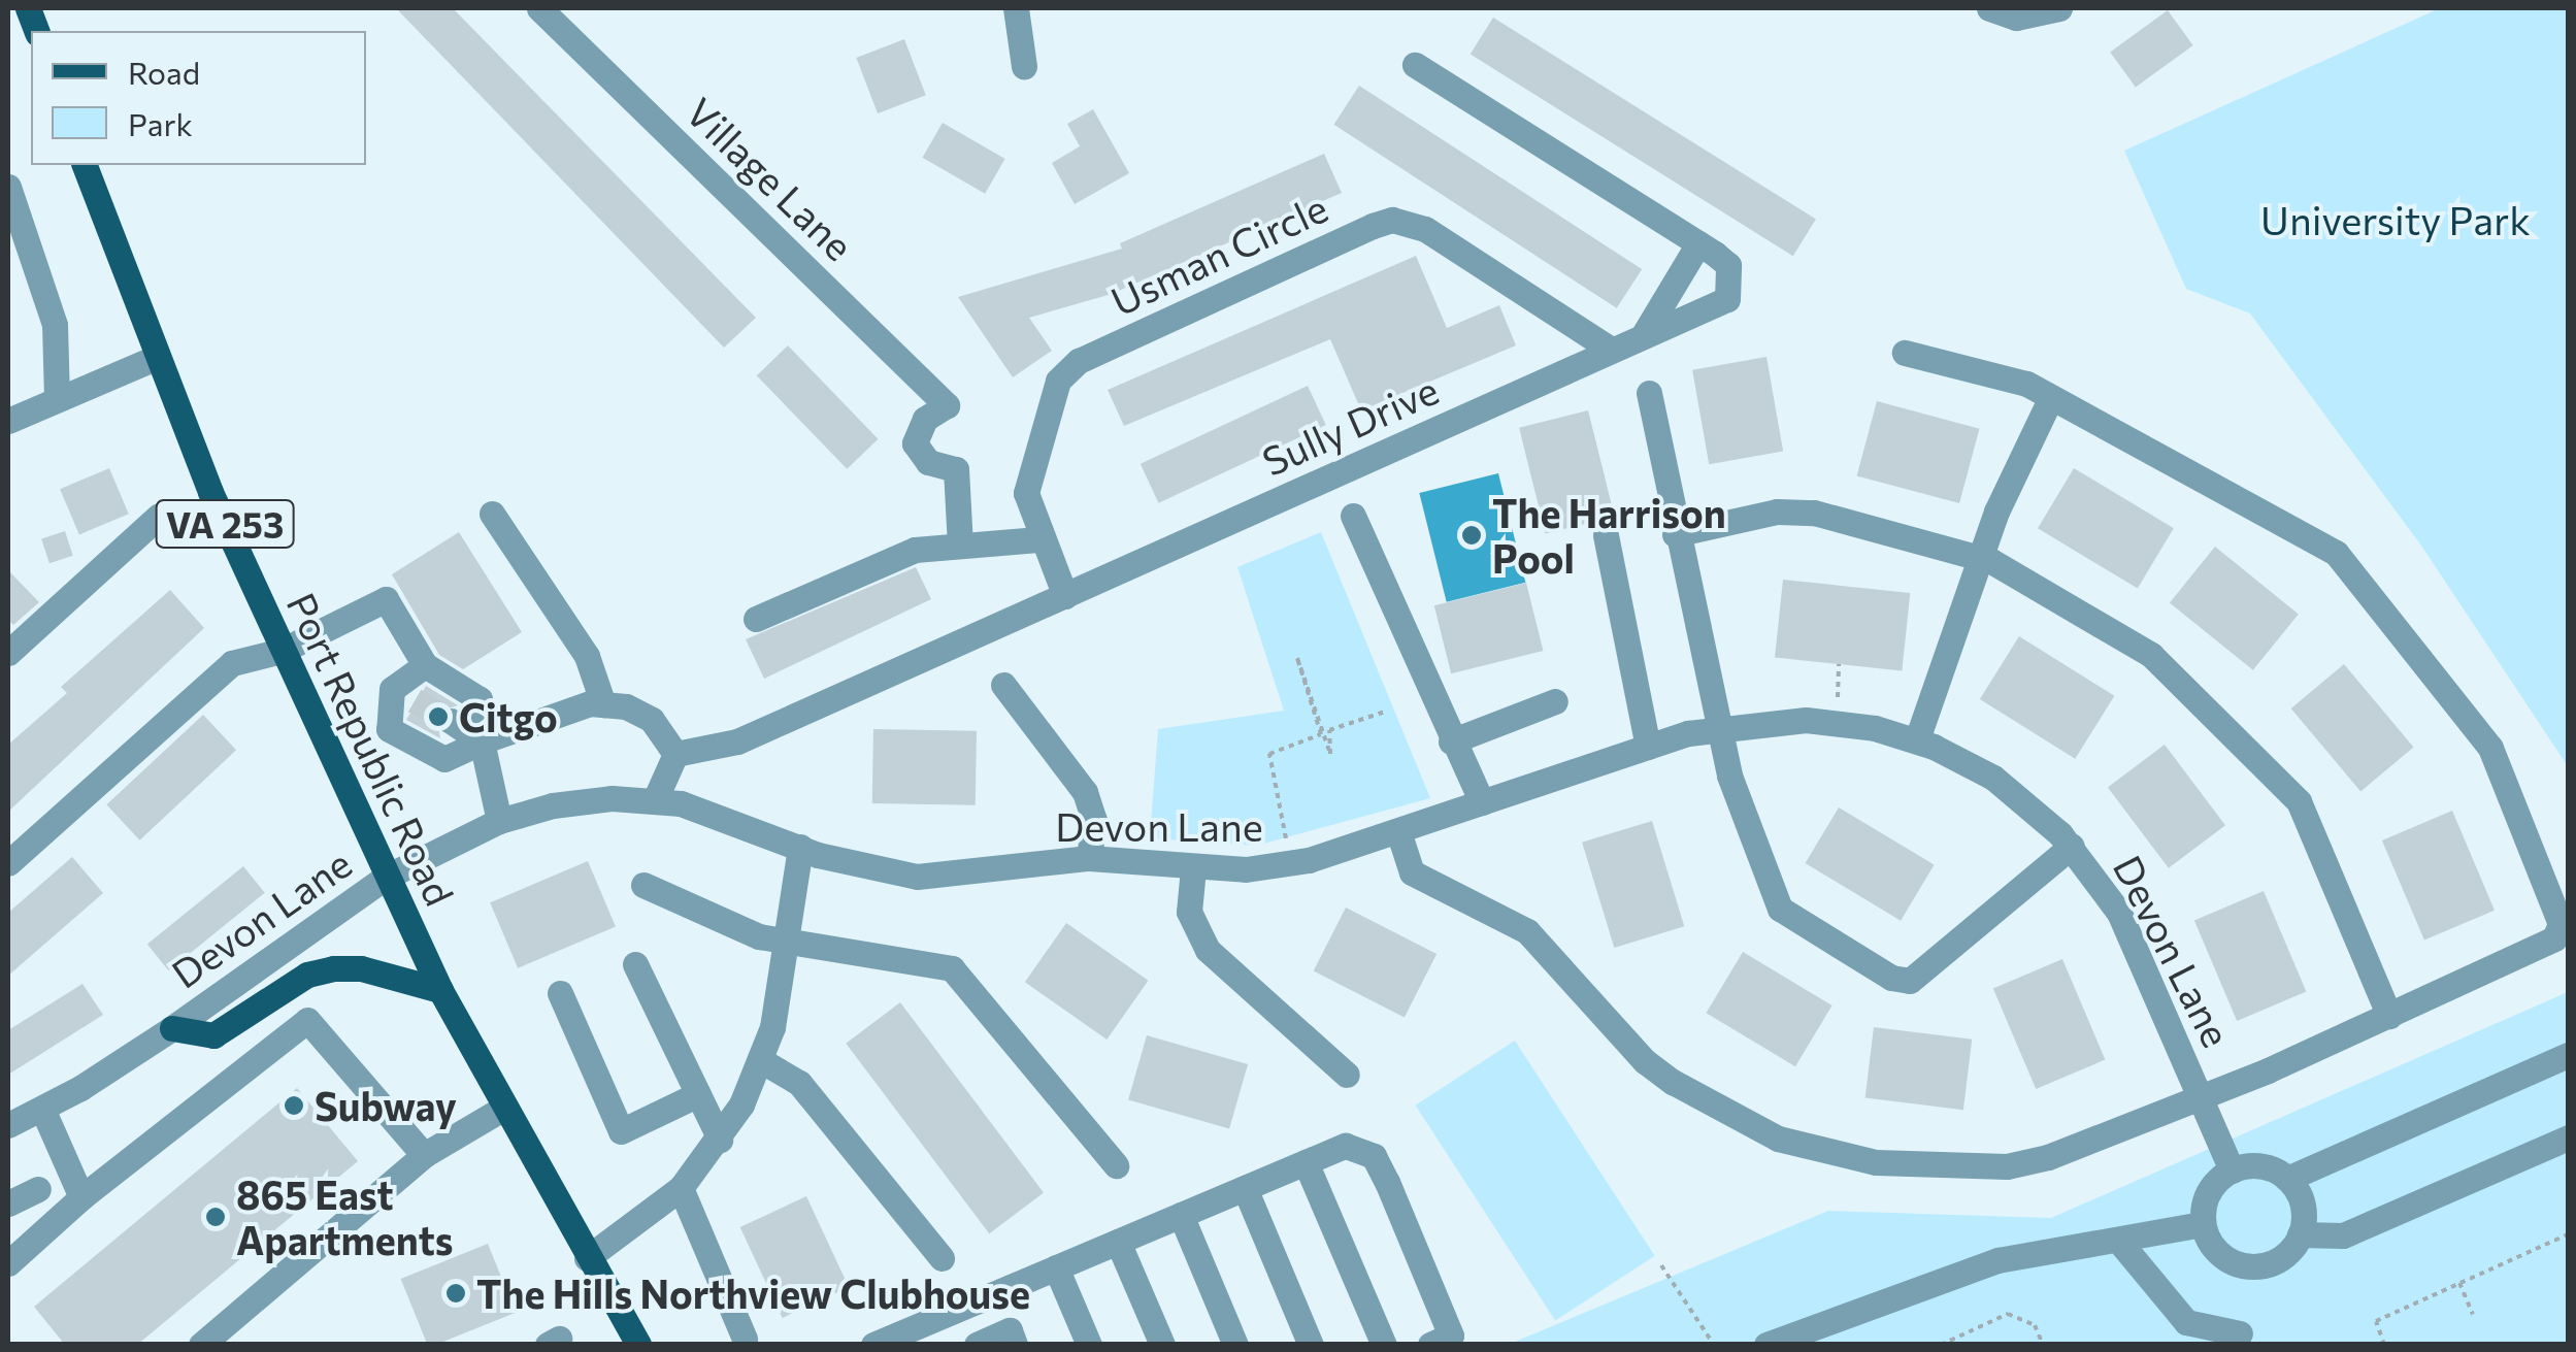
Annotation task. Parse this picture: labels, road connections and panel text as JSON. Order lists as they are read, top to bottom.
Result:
{
  "streets": {
    "main road": ["VA 253", "Port Republic Road"],
    "street": [
      "Village Lane",
      "Usman Circle",
      "Sully Drive",
      "Devon Lane"
    ]
  },
  "crossings": [
    ["Usman Circle", "Sully Drive"],
    ["Port Republic Road", "Devon Lane"]
  ],
  "parks": ["University Park"],
  "places": [
    "The Harrison Pool",
    "Citgo",
    "Subway",
    "865 East Apartments",
    "The Hills Northview Clubhouse"
  ],
  "legend": ["Road", "Park"]
}
